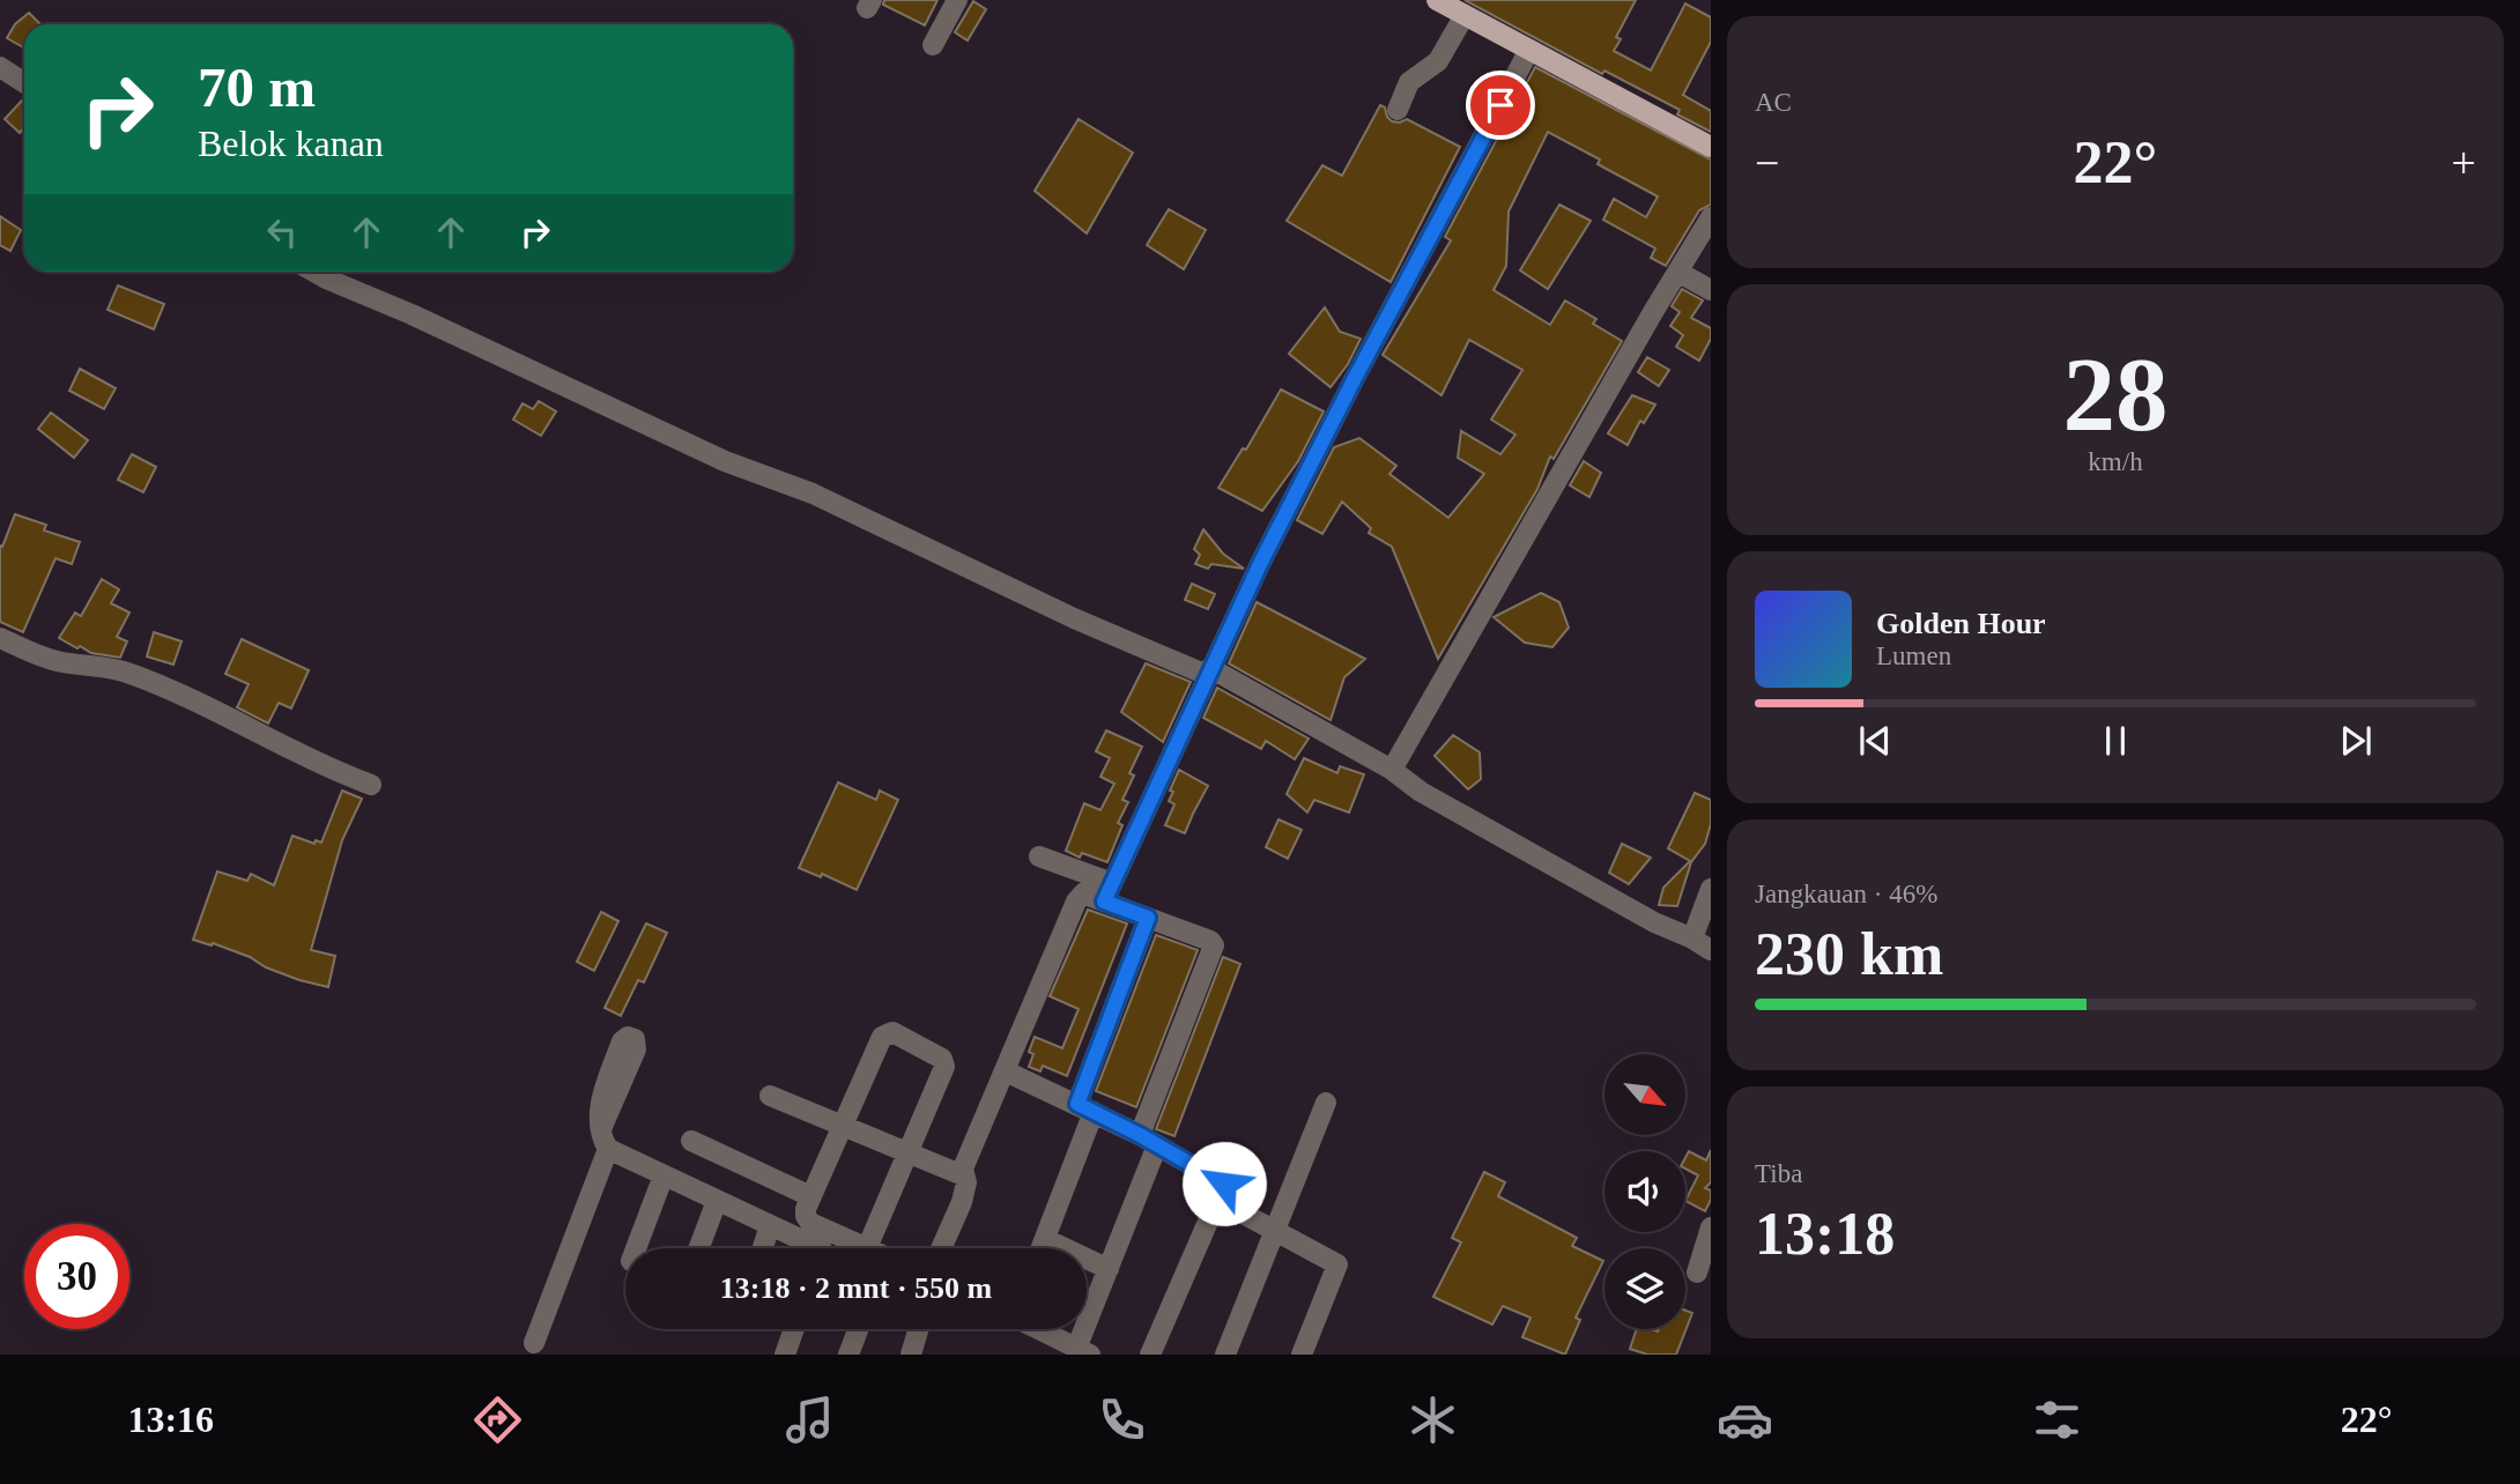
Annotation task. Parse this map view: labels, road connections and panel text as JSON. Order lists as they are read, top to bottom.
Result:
{
  "north": "bottom right",
  "page": {
    "tile": [
      "AC",
      ["28", "km/h"],
      ["Jangkauan · 46%", "230 km"],
      ["Tiba", "13:18"]
    ],
    "turn": ["70 m", "Belok kanan"],
    "heat": ["−", "22°", "+"],
    "song": ["Golden Hour", "Lumen"],
    "limit": "30",
    "trip": "13:18 · 2 mnt · 550 m",
    "tabs": ["13:16", "22°"]
  }
}
